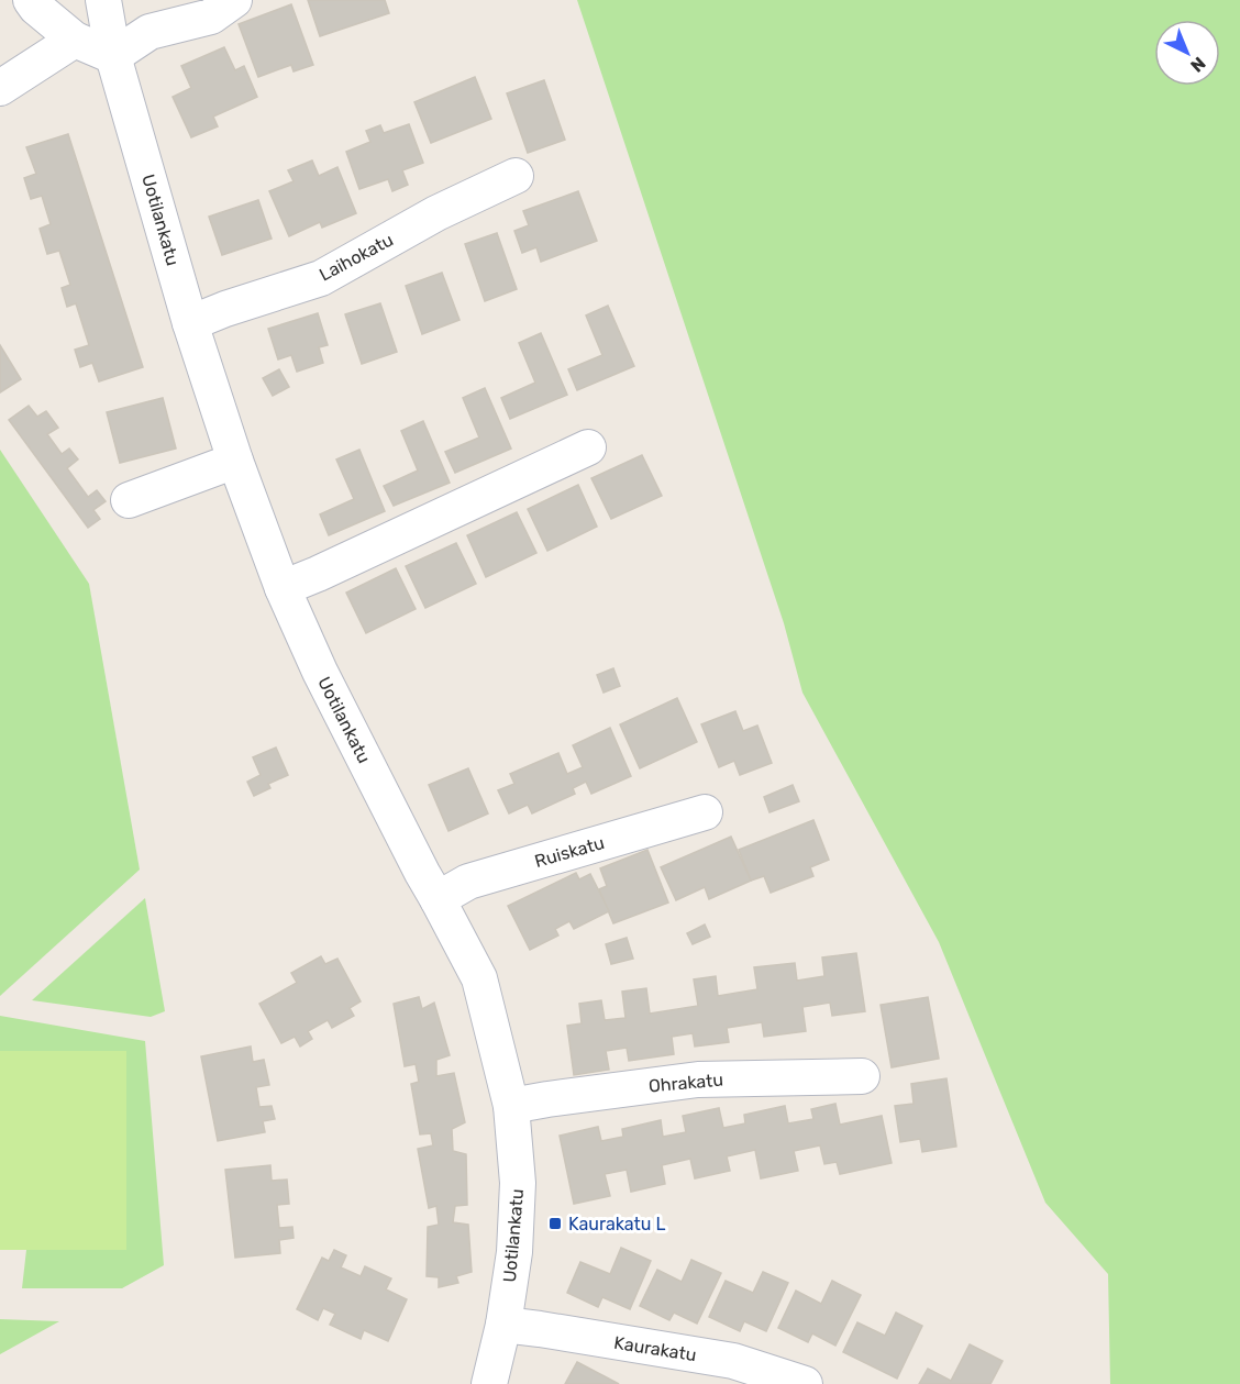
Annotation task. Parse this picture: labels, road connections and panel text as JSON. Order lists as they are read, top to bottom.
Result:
{
  "streets": {
    "street": [
      "Uotilankatu",
      "Laihokatu",
      "Ruiskatu",
      "Ohrakatu",
      "Kaurakatu"
    ]
  },
  "crossings": [
    ["Uotilankatu", "Laihokatu"],
    ["Uotilankatu", "Ruiskatu"],
    ["Uotilankatu", "Ohrakatu"],
    ["Uotilankatu", "Kaurakatu"]
  ],
  "places": {
    "transit": ["Kaurakatu L"]
  },
  "north": "bottom right"
}
